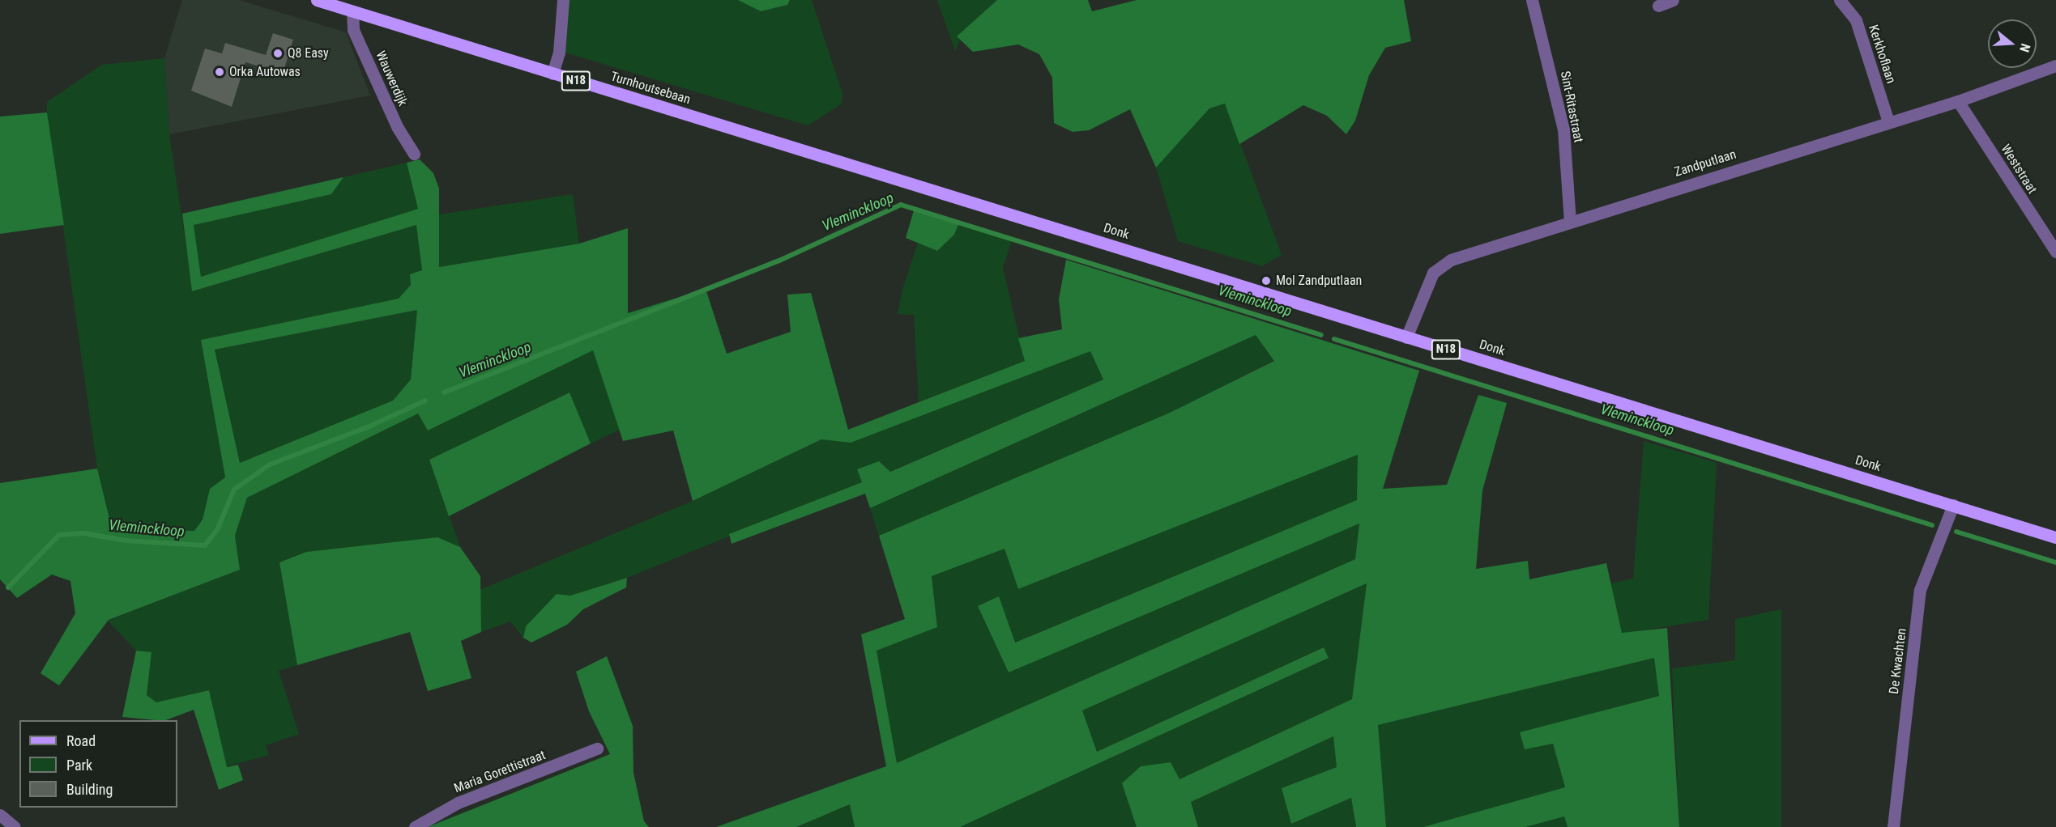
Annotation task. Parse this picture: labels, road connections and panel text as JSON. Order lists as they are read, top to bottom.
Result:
{
  "streets": {
    "main road": ["N18", "Turnhoutsebaan", "Donk"],
    "street": [
      "Kerkhoflaan",
      "Wauwerdijk",
      "Sint-Ritastraat",
      "Zandputlaan",
      "Weststraat",
      "De Kwachten",
      "Maria Gorettistraat"
    ]
  },
  "crossings": [
    ["Kerkhoflaan", "Zandputlaan"],
    ["Wauwerdijk", "Turnhoutsebaan"],
    ["Turnhoutsebaan", "Donk"],
    ["Sint-Ritastraat", "Zandputlaan"],
    ["Zandputlaan", "Weststraat"],
    ["Zandputlaan", "Donk"],
    ["Donk", "De Kwachten"]
  ],
  "water": ["Vleminckloop"],
  "places": ["Q8 Easy", "Orka Autowas", "Mol Zandputlaan"],
  "legend": ["Road", "Park", "Building"],
  "north": "right"
}
